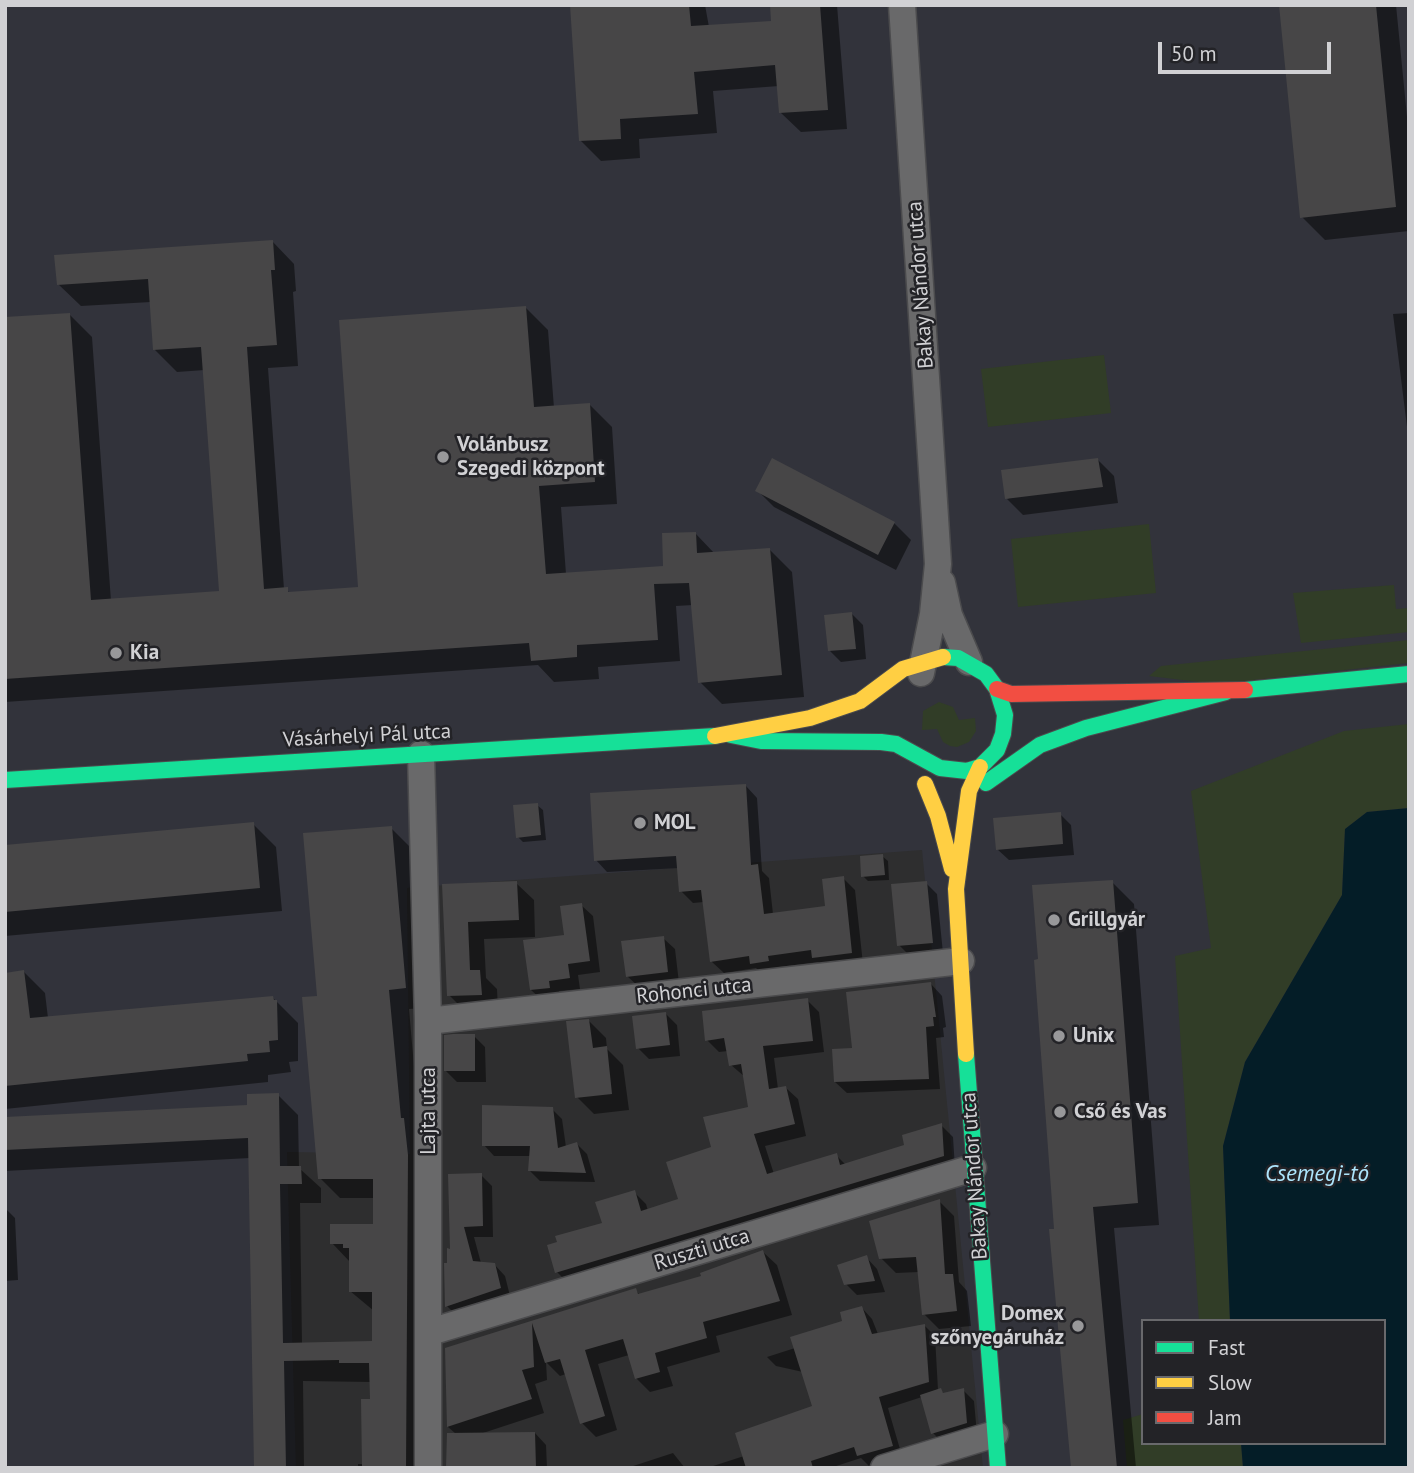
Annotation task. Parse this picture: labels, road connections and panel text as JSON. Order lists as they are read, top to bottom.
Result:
{
  "streets": {
    "main road": ["Bakay Nándor utca", "Vásárhelyi Pál utca"],
    "street": ["Rohonci utca", "Lajta utca", "Ruszti utca"]
  },
  "crossings": [
    ["Bakay Nándor utca", "Vásárhelyi Pál utca"],
    ["Bakay Nándor utca", "Rohonci utca"],
    ["Bakay Nándor utca", "Ruszti utca"],
    ["Vásárhelyi Pál utca", "Lajta utca"],
    ["Rohonci utca", "Lajta utca"],
    ["Lajta utca", "Ruszti utca"]
  ],
  "water": ["Csemegi-tó"],
  "places": [
    "Volánbusz Szegedi központ",
    "Kia",
    "MOL",
    "Grillgyár",
    "Unix",
    "Cső és Vas",
    "Domex szőnyegáruház"
  ],
  "legend": ["Fast", "Slow", "Jam"],
  "scale_bar": "50 m"
}
